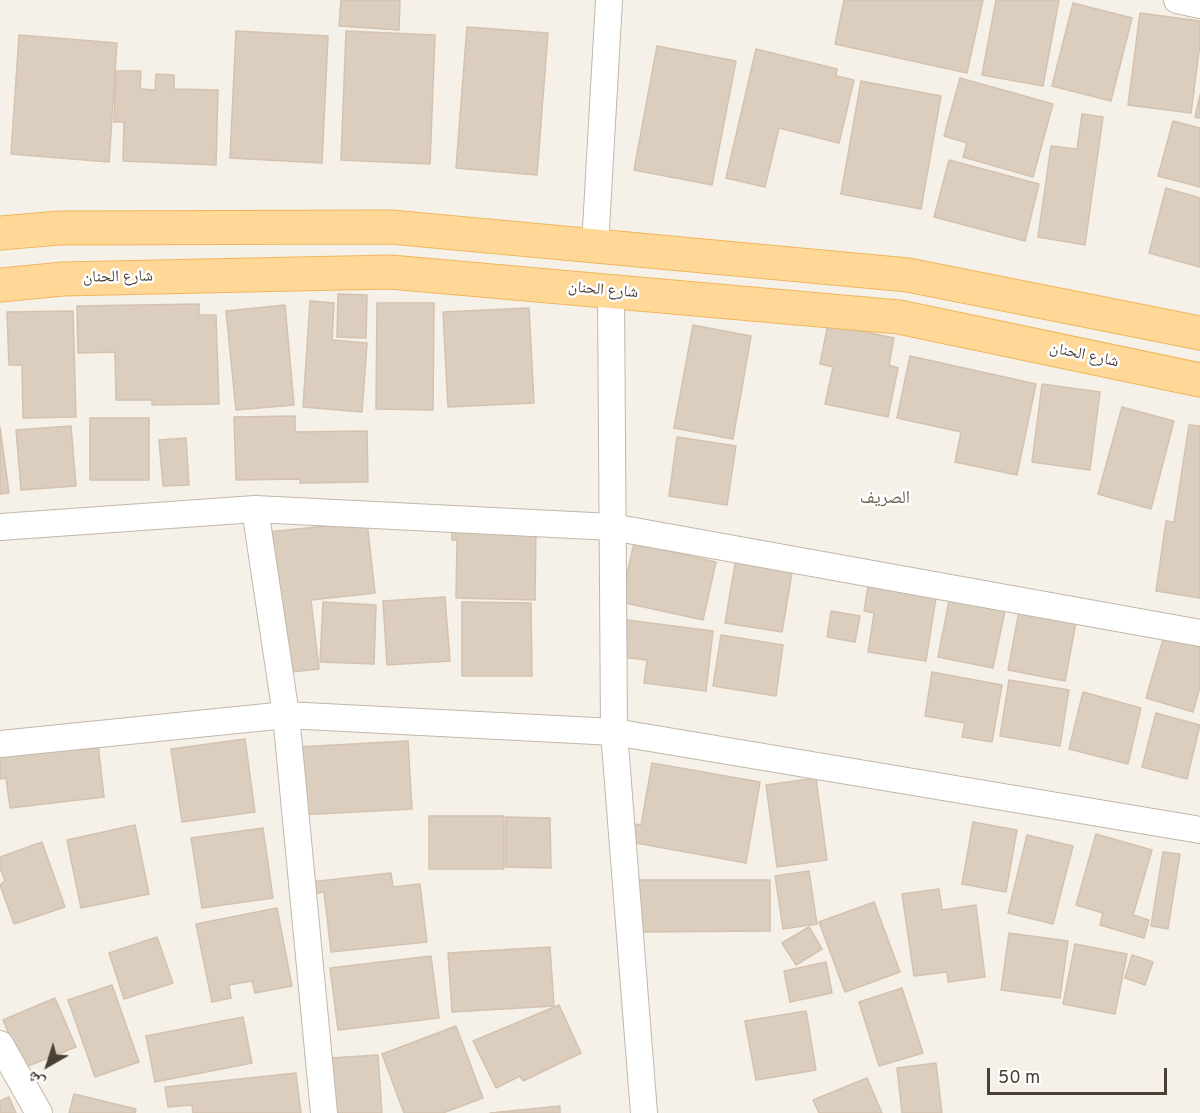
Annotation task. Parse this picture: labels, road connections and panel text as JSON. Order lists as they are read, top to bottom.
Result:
{
  "streets": {
    "main road": ["شارع الحنان"]
  },
  "districts": ["الصريف"],
  "scale_bar": "50 m",
  "north": "bottom left"
}
